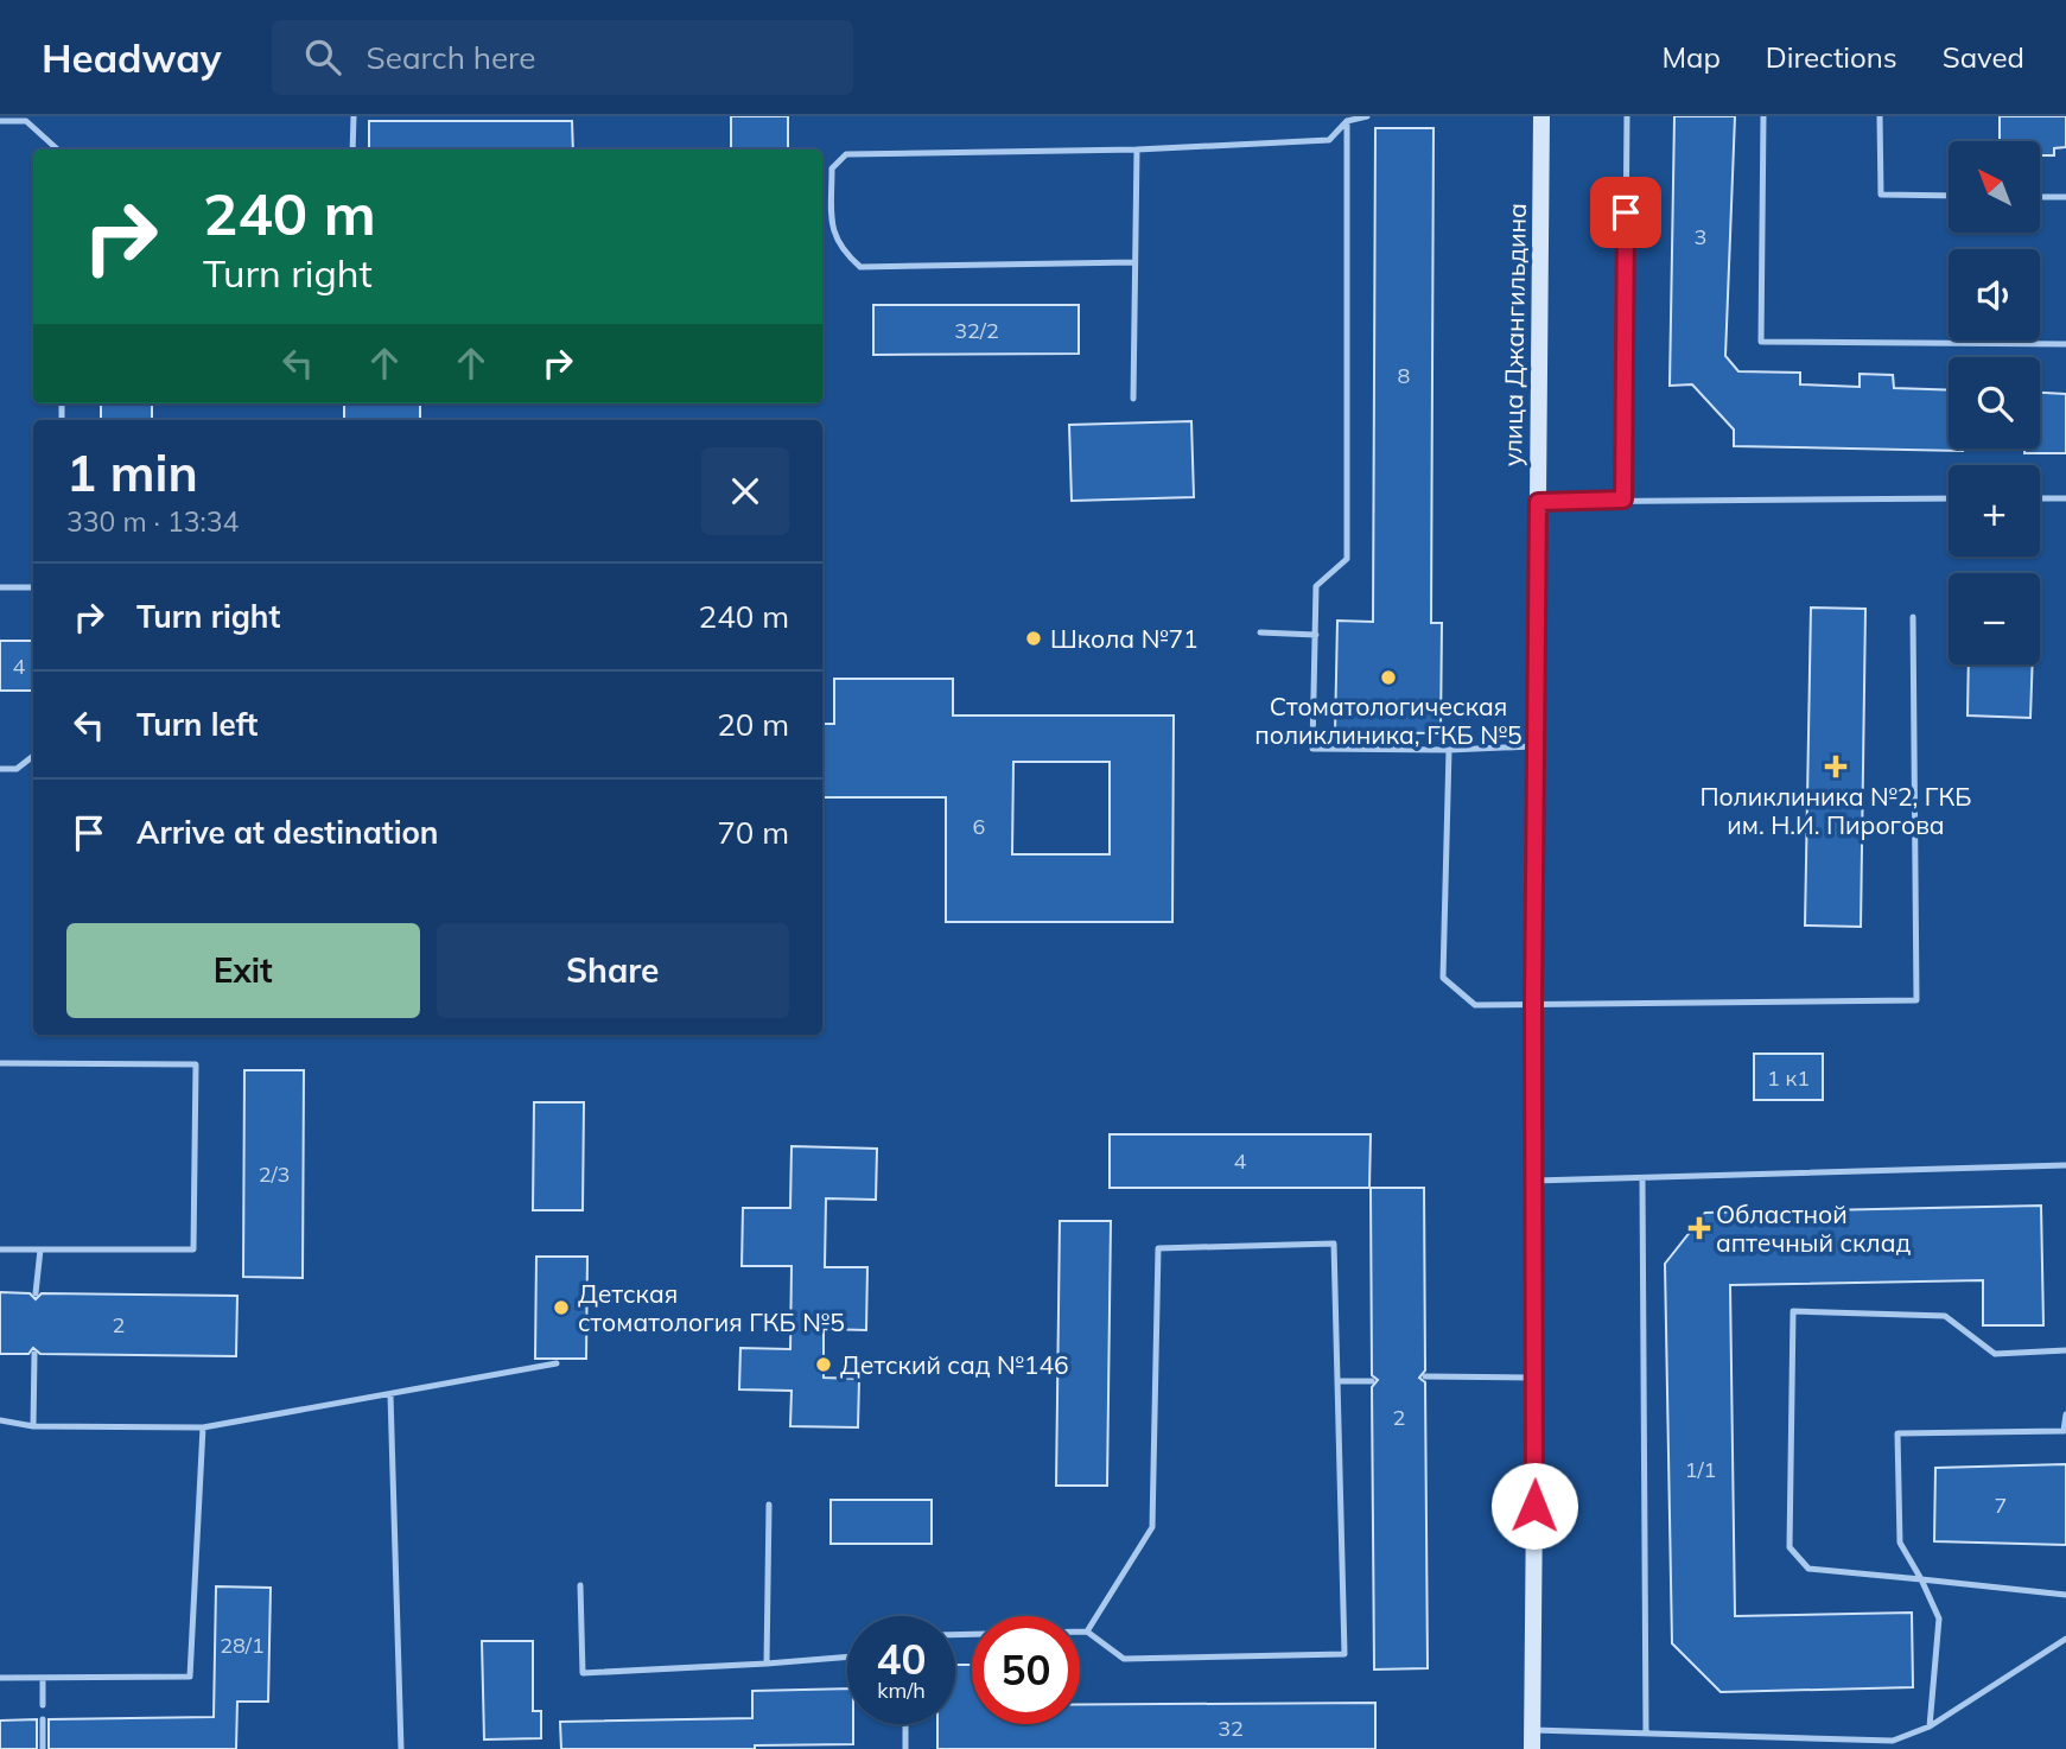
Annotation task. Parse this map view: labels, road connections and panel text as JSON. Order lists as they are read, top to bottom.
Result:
{
  "streets": {
    "main road": ["улица Джангильдина"]
  },
  "places": {
    "other": [
      "Школа №71",
      "Стоматологическая поликлиника, ГКБ №5",
      "Детская стоматология ГКБ №5",
      "Детский сад №146"
    ],
    "health": ["Поликлиника №2, ГКБ им. Н.И. Пирогова", "Областной аптечный склад"]
  },
  "house_numbers": [
    "3",
    "32/2",
    "8",
    "4",
    "6",
    "1 к1",
    "4",
    "2/3",
    "2",
    "2",
    "1/1",
    "7",
    "28/1",
    "32"
  ],
  "north": "top left",
  "page": {
    "header": "Headway",
    "search": "Search here",
    "nav": ["Map", "Directions", "Saved"],
    "map_buttons": ["+", "−"],
    "turn": ["240 m", "Turn right"],
    "heading": ["1 min", "330 m · 13:34"],
    "list": [
      {
        "name": "Turn right",
        "value": "240 m"
      },
      {
        "name": "Turn left",
        "value": "20 m"
      },
      {
        "name": "Arrive at destination",
        "value": "70 m"
      }
    ],
    "buttons": ["Exit", "Share"],
    "speed": "40 km/h",
    "limit": "50"
  }
}
